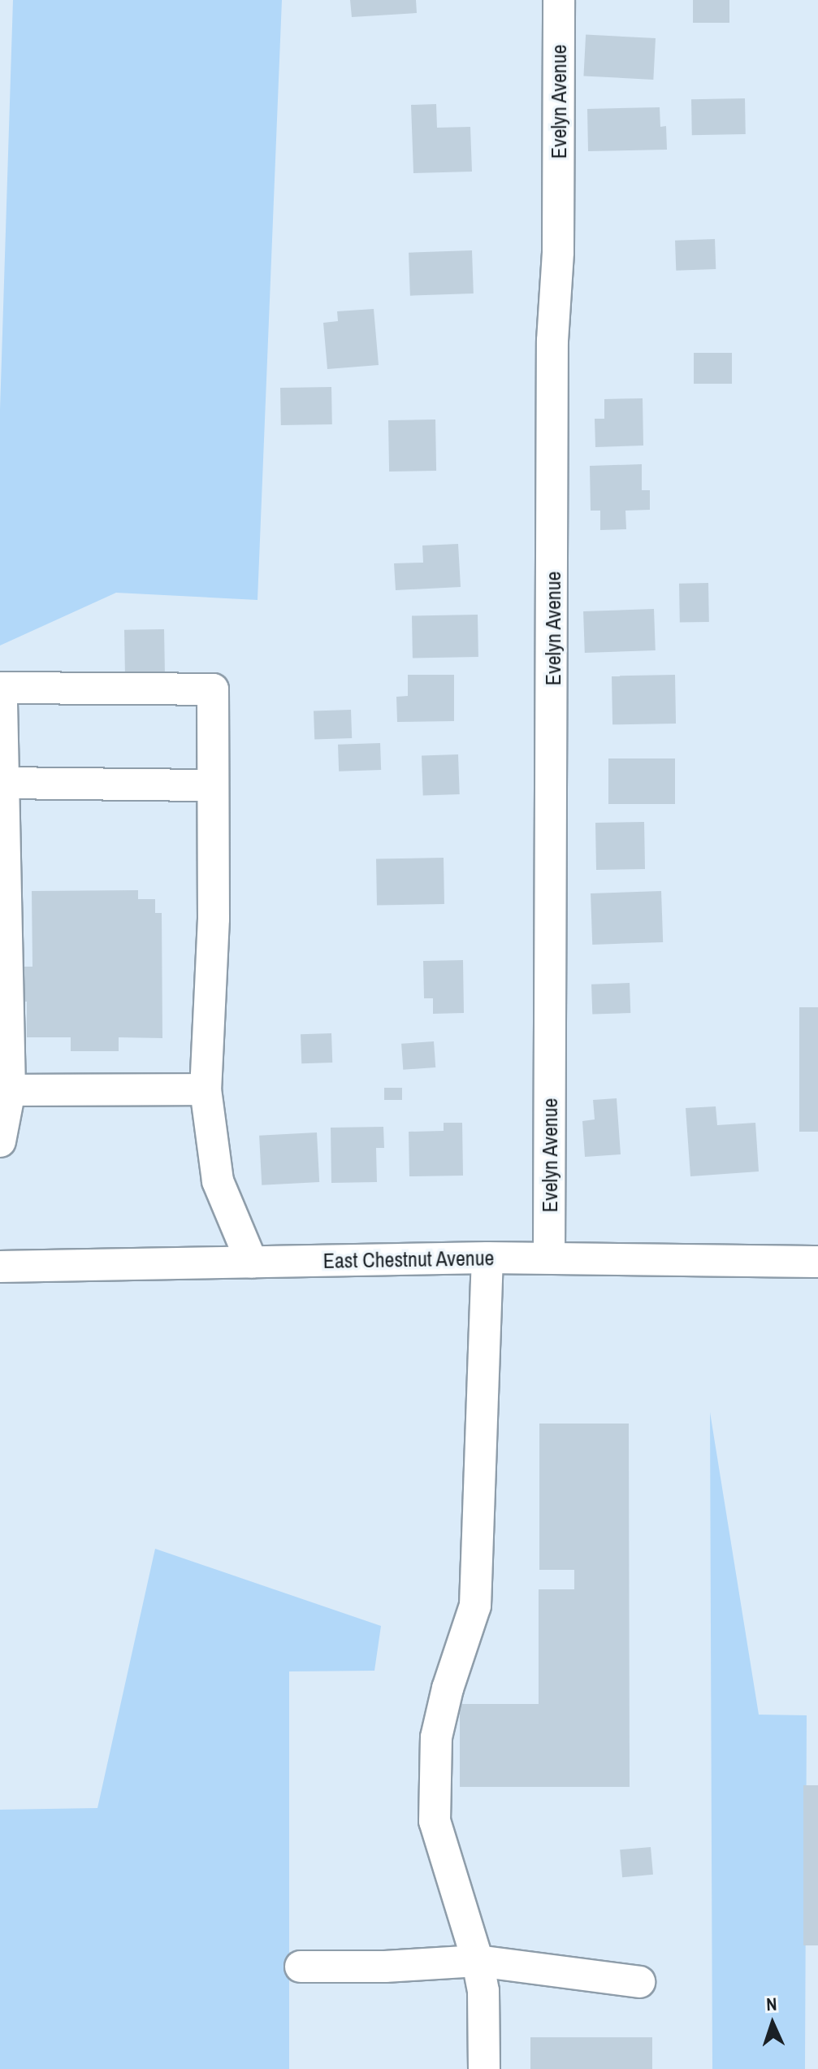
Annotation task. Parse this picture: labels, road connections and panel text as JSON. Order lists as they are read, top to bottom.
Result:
{
  "streets": {
    "street": ["Evelyn Avenue", "East Chestnut Avenue"]
  },
  "crossings": [
    ["Evelyn Avenue", "East Chestnut Avenue"]
  ],
  "north": "top"
}
